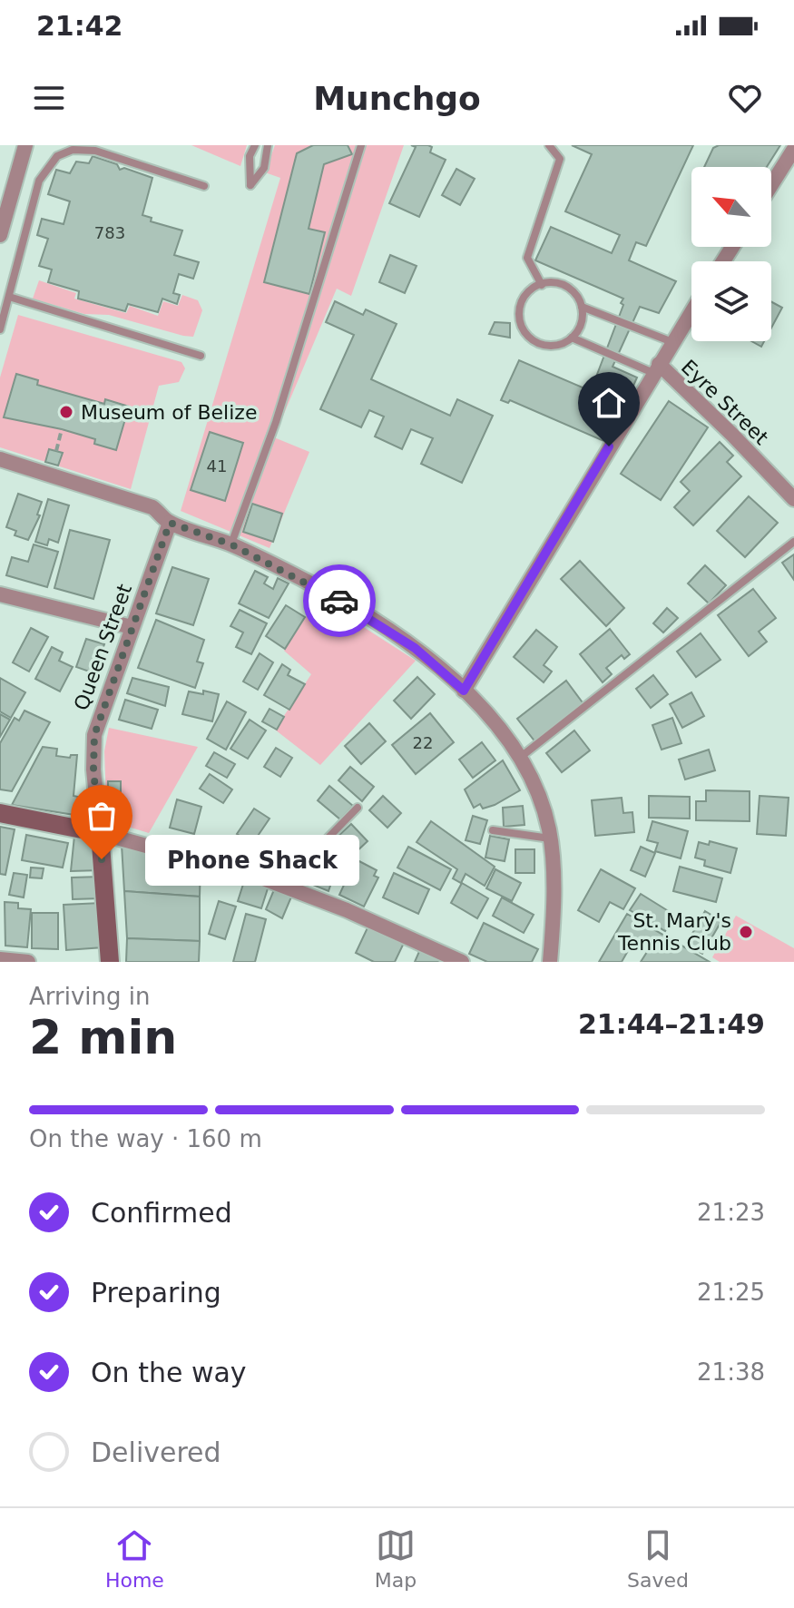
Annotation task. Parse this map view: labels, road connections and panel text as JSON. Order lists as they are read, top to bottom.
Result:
{
  "streets": {
    "street": ["Eyre Street", "Queen Street"]
  },
  "places": ["Museum of Belize", "Phone Shack", "St. Mary's Tennis Club"],
  "house_numbers": ["783", "41", "22"],
  "north": "top left",
  "page": {
    "status": "21:42",
    "header": "Munchgo",
    "bubble": "Phone Shack",
    "heading": ["2 min", "Arriving in", "21:44–21:49"],
    "bar": "On the way · 160 m",
    "list": [
      ["Confirmed", "21:23"],
      ["Preparing", "21:25"],
      ["On the way", "21:38"],
      "Delivered"
    ],
    "tabs": ["Home", "Map", "Saved"]
  }
}
